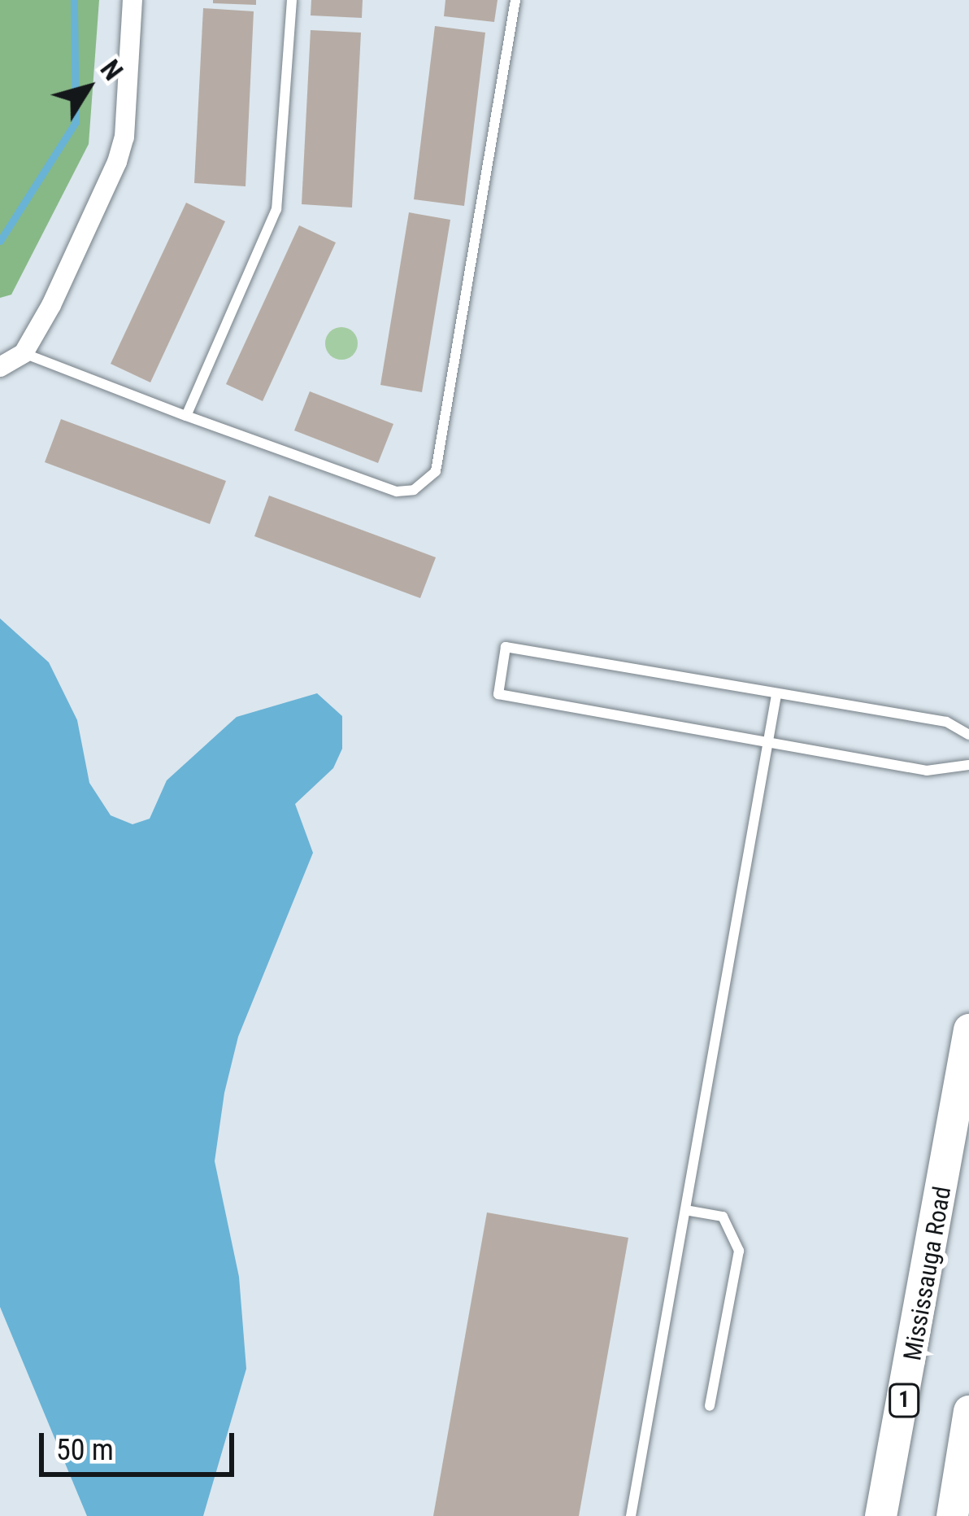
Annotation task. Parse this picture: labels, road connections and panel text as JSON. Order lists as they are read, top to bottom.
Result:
{
  "streets": {
    "main road": ["Mississauga Road", "1"]
  },
  "scale_bar": "50 m",
  "north": "top right"
}
